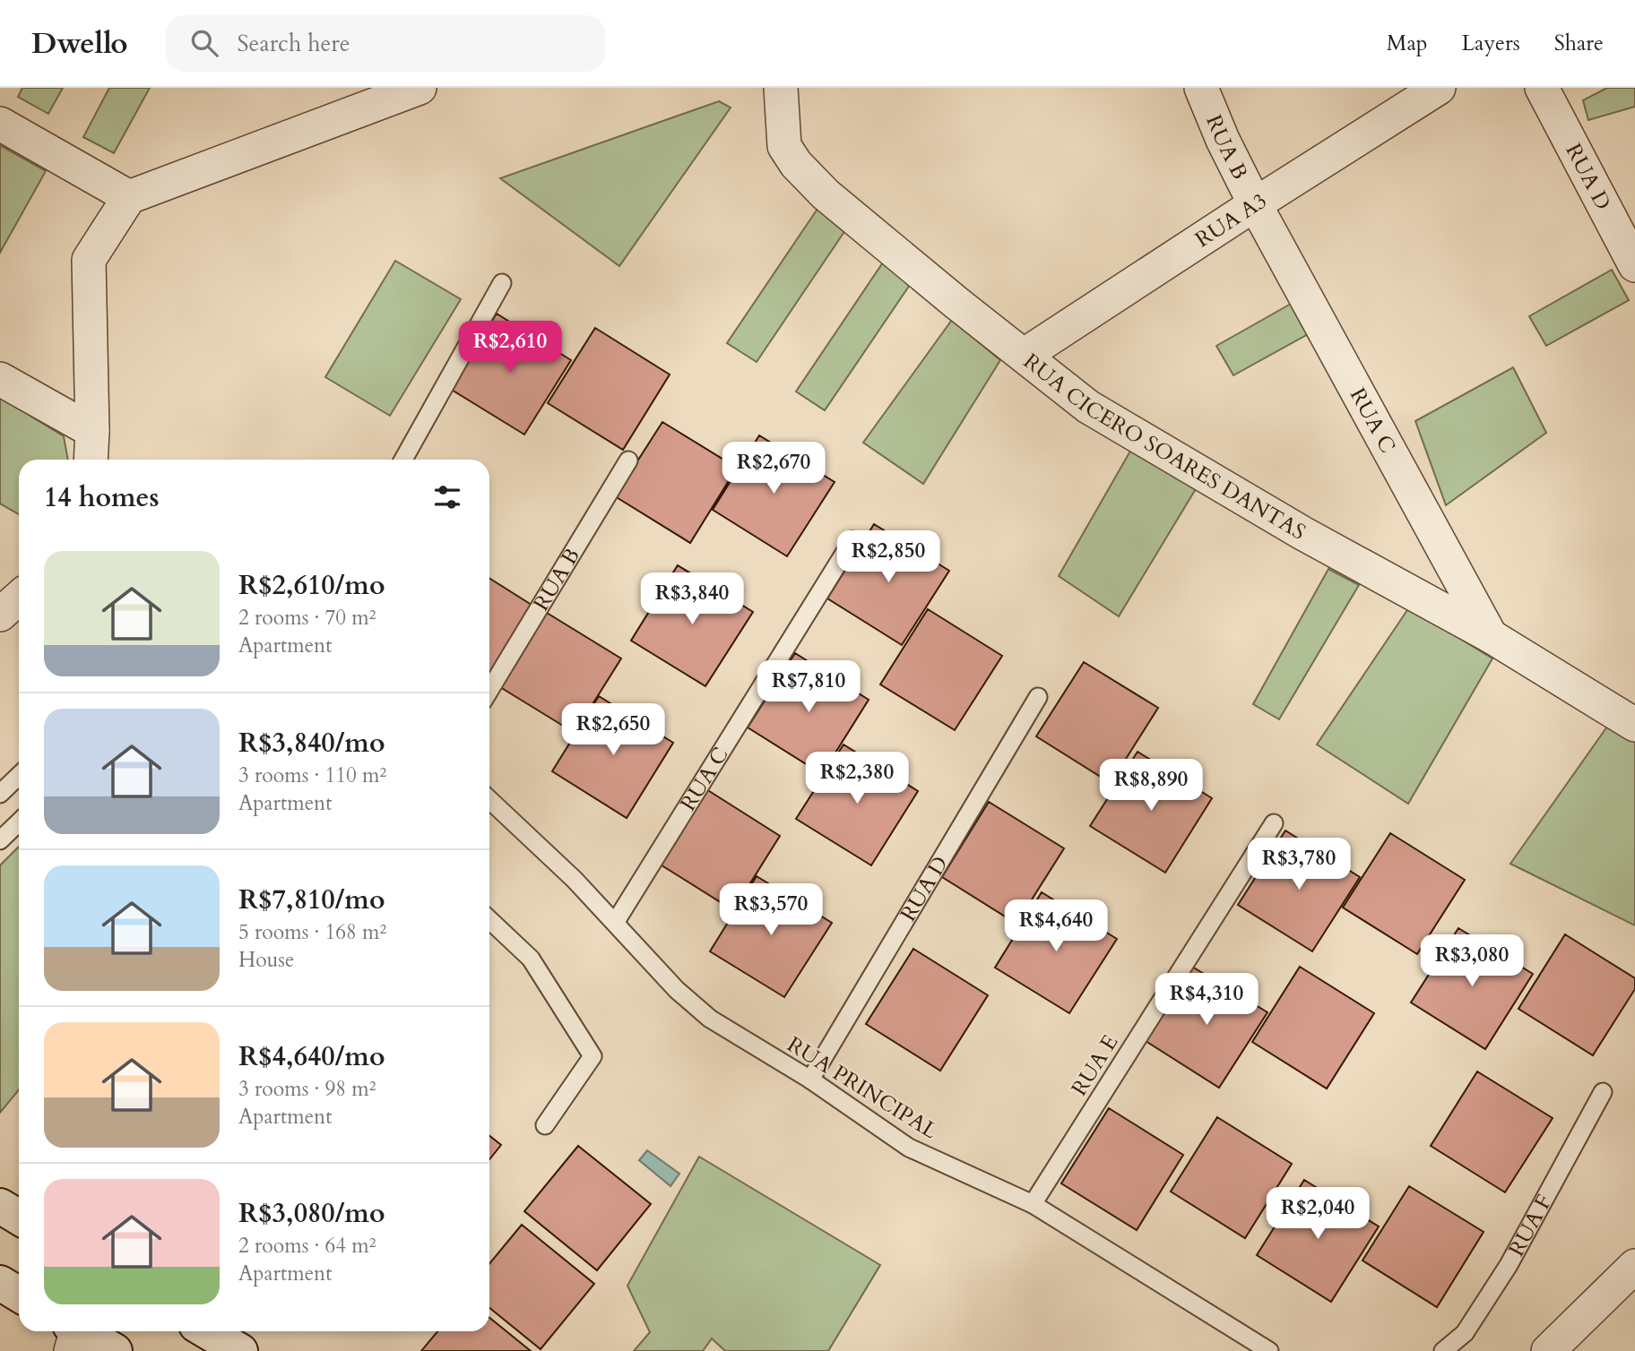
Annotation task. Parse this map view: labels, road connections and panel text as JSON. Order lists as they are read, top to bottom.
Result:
{
  "streets": {
    "street": [
      "RUA B",
      "RUA D",
      "RUA A3",
      "RUA C",
      "RUA CICERO SOARES DANTAS"
    ],
    "lane": ["RUA E", "RUA PRINCIPAL", "RUA F"]
  },
  "crossings": [
    ["RUA B", "RUA A3"],
    ["RUA B", "RUA C"],
    ["RUA D", "RUA PRINCIPAL"],
    ["RUA A3", "RUA C"],
    ["RUA A3", "RUA CICERO SOARES DANTAS"],
    ["RUA C", "RUA CICERO SOARES DANTAS"],
    ["RUA C", "RUA PRINCIPAL"],
    ["RUA E", "RUA PRINCIPAL"]
  ],
  "page": {
    "header": "Dwello",
    "search": "Search here",
    "nav": ["Map", "Layers", "Share"],
    "price": [
      "R$2,610",
      "R$2,670",
      "R$2,850",
      "R$3,840",
      "R$7,810",
      "R$2,650",
      "R$2,380",
      "R$8,890",
      "R$3,780",
      "R$3,570",
      "R$4,640",
      "R$3,080",
      "R$4,310",
      "R$2,040"
    ],
    "heading": "14 homes",
    "list": [
      {
        "name": "R$2,610/mo",
        "note": "2 rooms · 70 m² · Apartment"
      },
      {
        "name": "R$3,840/mo",
        "note": "3 rooms · 110 m² · Apartment"
      },
      {
        "name": "R$7,810/mo",
        "note": "5 rooms · 168 m² · House"
      },
      {
        "name": "R$4,640/mo",
        "note": "3 rooms · 98 m² · Apartment"
      },
      {
        "name": "R$3,080/mo",
        "note": "2 rooms · 64 m² · Apartment"
      }
    ]
  }
}
